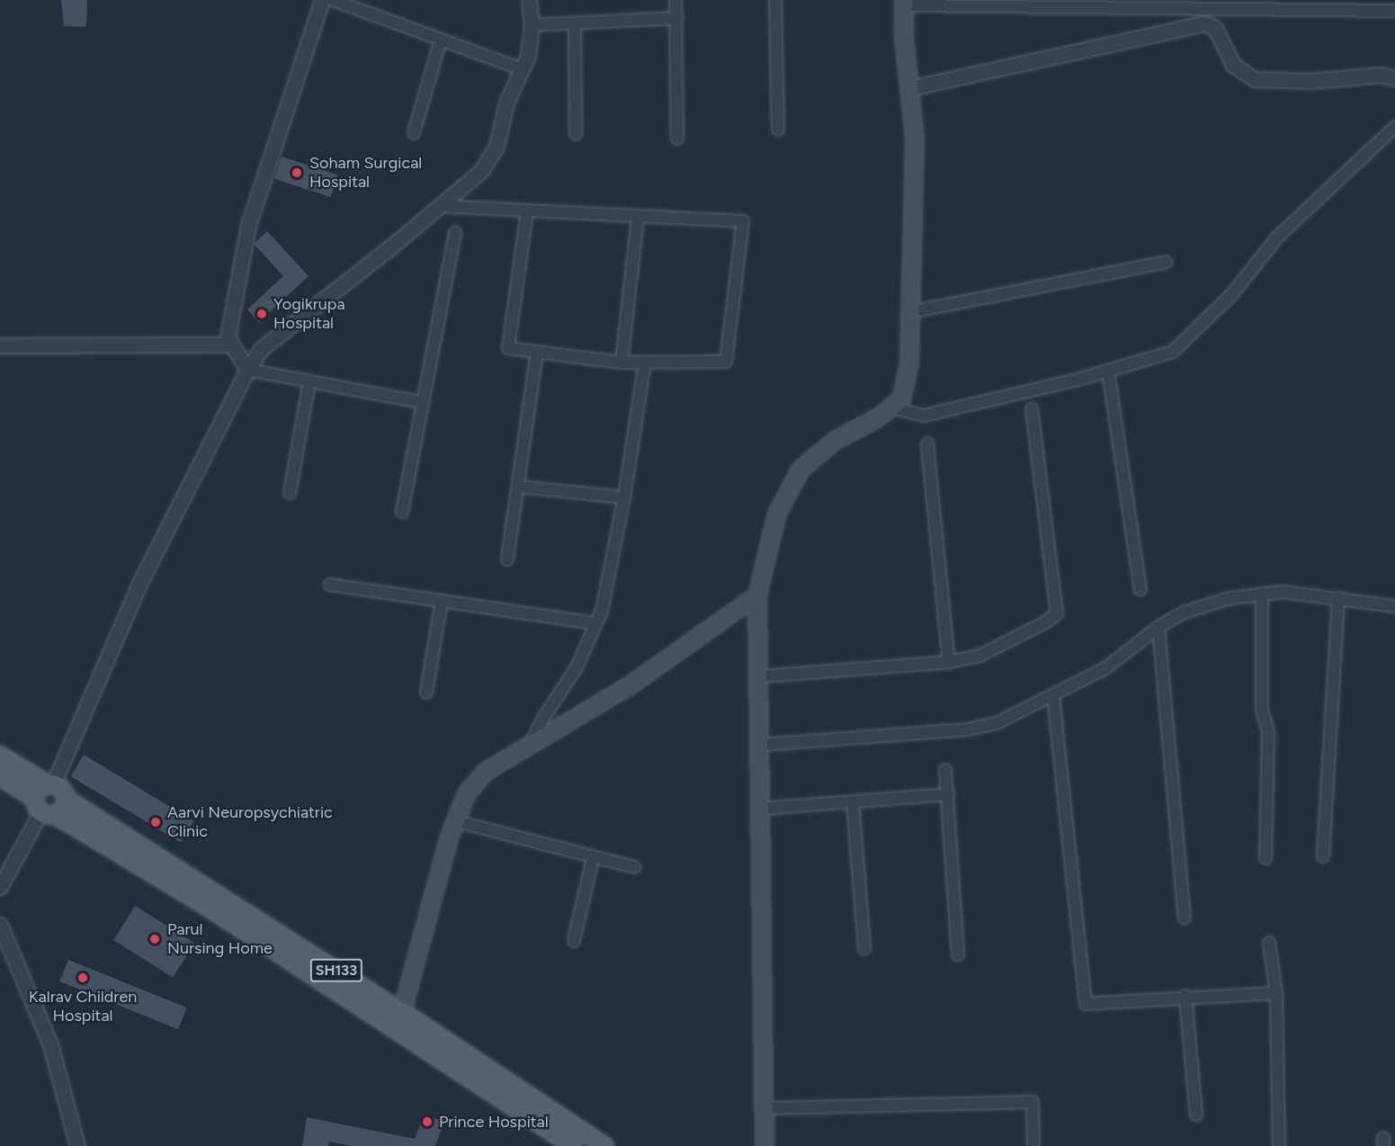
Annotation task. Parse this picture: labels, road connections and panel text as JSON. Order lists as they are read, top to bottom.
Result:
{
  "streets": {
    "main road": ["SH133"]
  },
  "places": [
    "Soham Surgical Hospital",
    "Yogikrupa Hospital",
    "Aarvi Neuropsychiatric Clinic",
    "Parul Nursing Home",
    "Kalrav Children Hospital",
    "Prince Hospital"
  ]
}
